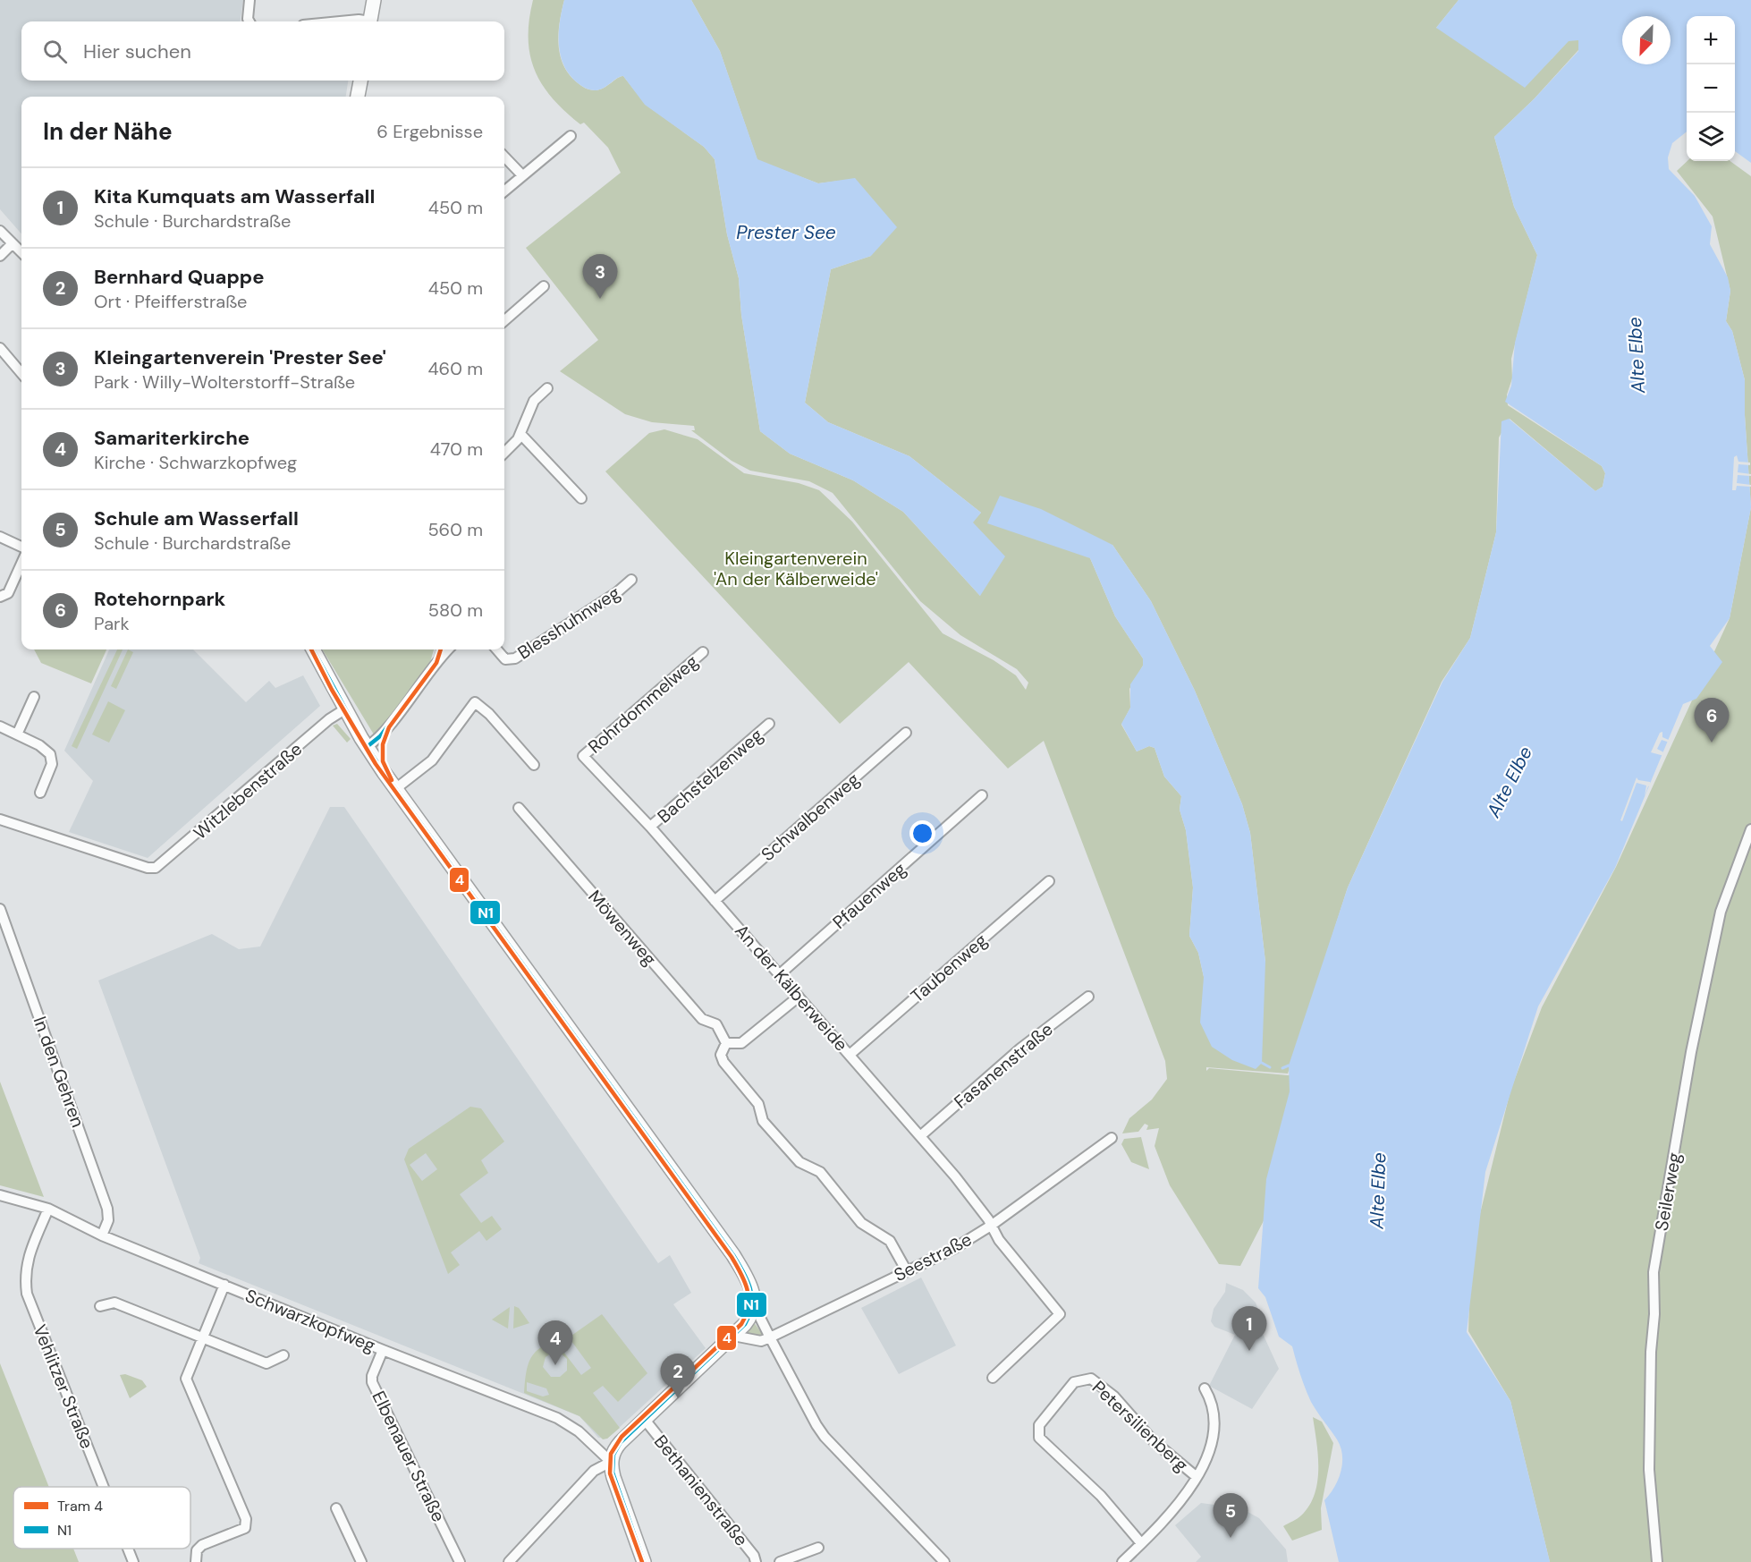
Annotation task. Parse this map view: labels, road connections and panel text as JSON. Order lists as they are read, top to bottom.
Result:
{
  "streets": {
    "street": [
      "Blesshuhnweg",
      "Rohrdommelweg",
      "Bachstelzenweg",
      "Witzlebenstraße",
      "Schwalbenweg",
      "Pfauenweg",
      "Möwenweg",
      "Taubenweg",
      "An der Kälberweide",
      "Fasanenstraße",
      "In den Gehren",
      "Seilerweg",
      "Seestraße",
      "Schwarzkopfweg",
      "Vehlitzer Straße",
      "Petersilienberg",
      "Elbenauer Straße",
      "Bethanienstraße"
    ]
  },
  "crossings": [
    ["Rohrdommelweg", "An der Kälberweide"],
    ["Bachstelzenweg", "An der Kälberweide"],
    ["Schwalbenweg", "An der Kälberweide"],
    ["Pfauenweg", "An der Kälberweide"],
    ["Taubenweg", "An der Kälberweide"],
    ["An der Kälberweide", "Fasanenstraße"],
    ["An der Kälberweide", "Seestraße"],
    ["In den Gehren", "Schwarzkopfweg"],
    ["Schwarzkopfweg", "Vehlitzer Straße"],
    ["Schwarzkopfweg", "Elbenauer Straße"]
  ],
  "water": ["Prester See", "Alte Elbe"],
  "parks": ["Kleingartenverein 'An der Kälberweide'"],
  "lines": ["tram line 4", "transit line N1"],
  "legend": ["Tram 4", "N1"],
  "north": "bottom left",
  "page": {
    "map_buttons": ["+", "−"],
    "search": "Hier suchen",
    "heading": ["In der Nähe", "6 Ergebnisse"],
    "list": [
      {
        "mark": "1",
        "name": "Kita Kumquats am Wasserfall",
        "note": "Schule · Burchardstraße",
        "value": "450 m"
      },
      {
        "mark": "2",
        "name": "Bernhard Quappe",
        "note": "Ort · Pfeifferstraße",
        "value": "450 m"
      },
      {
        "mark": "3",
        "name": "Kleingartenverein 'Prester See'",
        "note": "Park · Willy-Wolterstorff-Straße",
        "value": "460 m"
      },
      {
        "mark": "4",
        "name": "Samariterkirche",
        "note": "Kirche · Schwarzkopfweg",
        "value": "470 m"
      },
      {
        "mark": "5",
        "name": "Schule am Wasserfall",
        "note": "Schule · Burchardstraße",
        "value": "560 m"
      },
      {
        "mark": "6",
        "name": "Rotehornpark",
        "note": "Park",
        "value": "580 m"
      }
    ],
    "pins": [
      "3",
      "6",
      "1",
      "4",
      "2",
      "5"
    ]
  }
}
